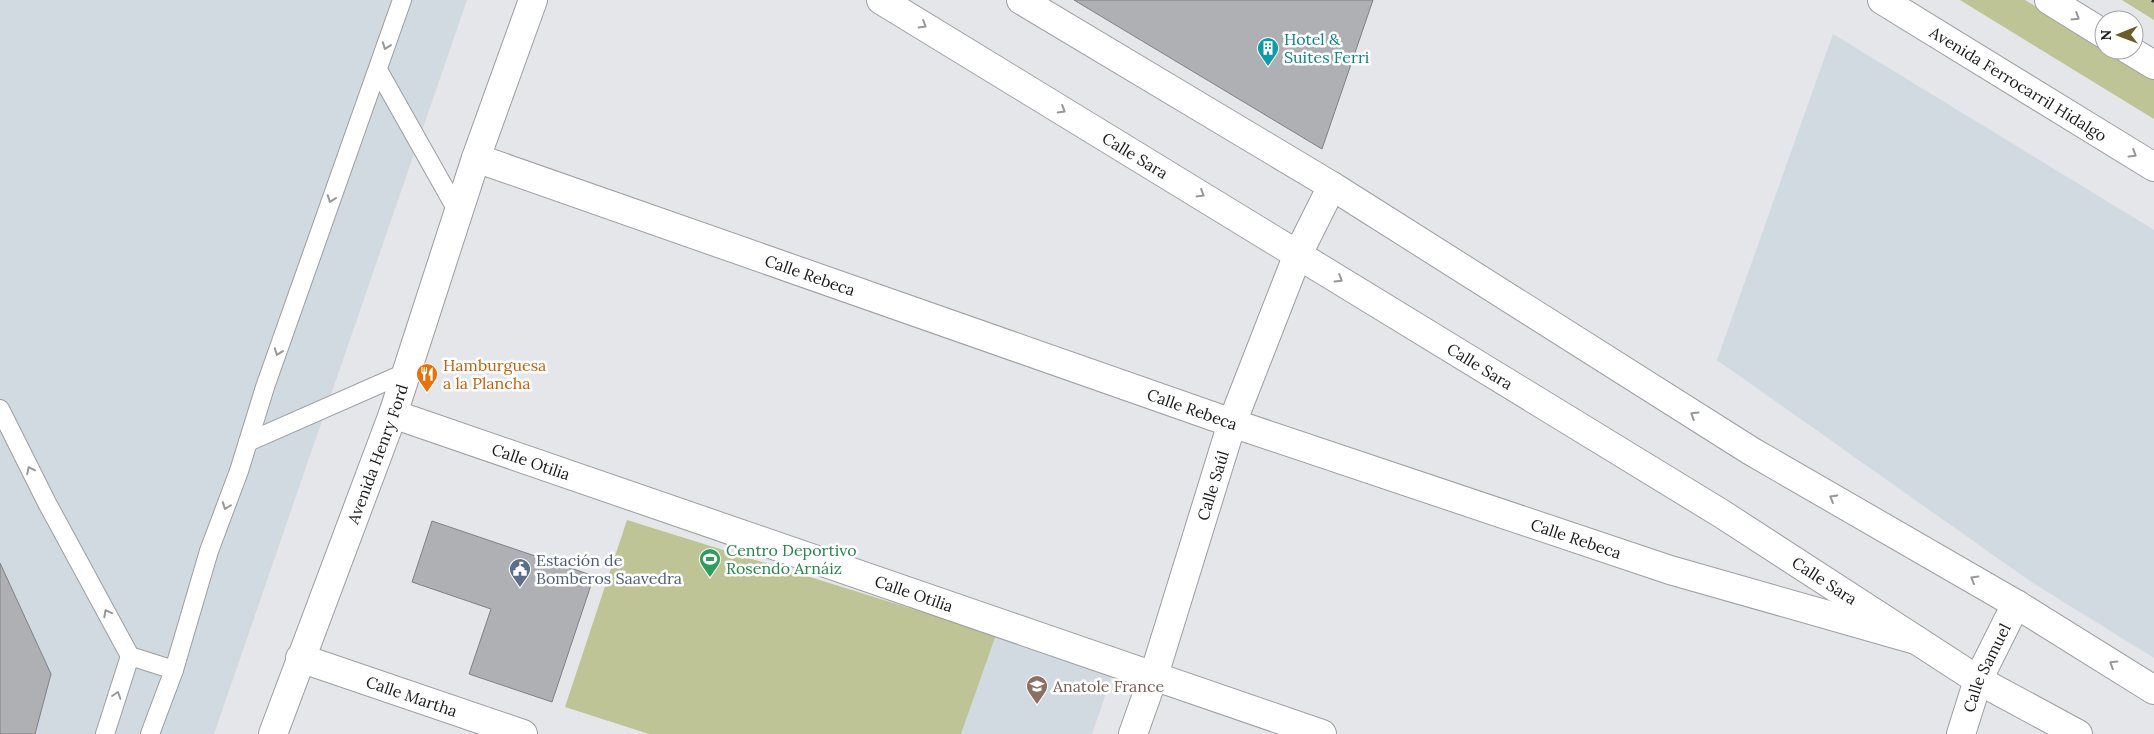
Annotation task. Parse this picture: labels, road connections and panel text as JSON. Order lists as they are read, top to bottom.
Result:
{
  "streets": {
    "street": [
      "Avenida Ferrocarril Hidalgo",
      "Calle Sara",
      "Calle Rebeca",
      "Avenida Henry Ford",
      "Calle Otilia",
      "Calle Saúl",
      "Calle Samuel",
      "Calle Martha"
    ]
  },
  "crossings": [
    ["Calle Sara", "Calle Rebeca"],
    ["Calle Sara", "Calle Saúl"],
    ["Calle Sara", "Calle Samuel"],
    ["Calle Rebeca", "Avenida Henry Ford"],
    ["Calle Rebeca", "Calle Saúl"],
    ["Avenida Henry Ford", "Calle Otilia"],
    ["Avenida Henry Ford", "Calle Martha"],
    ["Calle Otilia", "Calle Saúl"]
  ],
  "one_way": ["Avenida Ferrocarril Hidalgo"],
  "places": {
    "building": ["Hotel & Suites Ferri"],
    "restaurant": ["Hamburguesa a la Plancha"],
    "sports": ["Centro Deportivo Rosendo Arnáiz"],
    "public building": ["Estación de Bomberos Saavedra"],
    "school or university": ["Anatole France"]
  },
  "north": "left"
}
